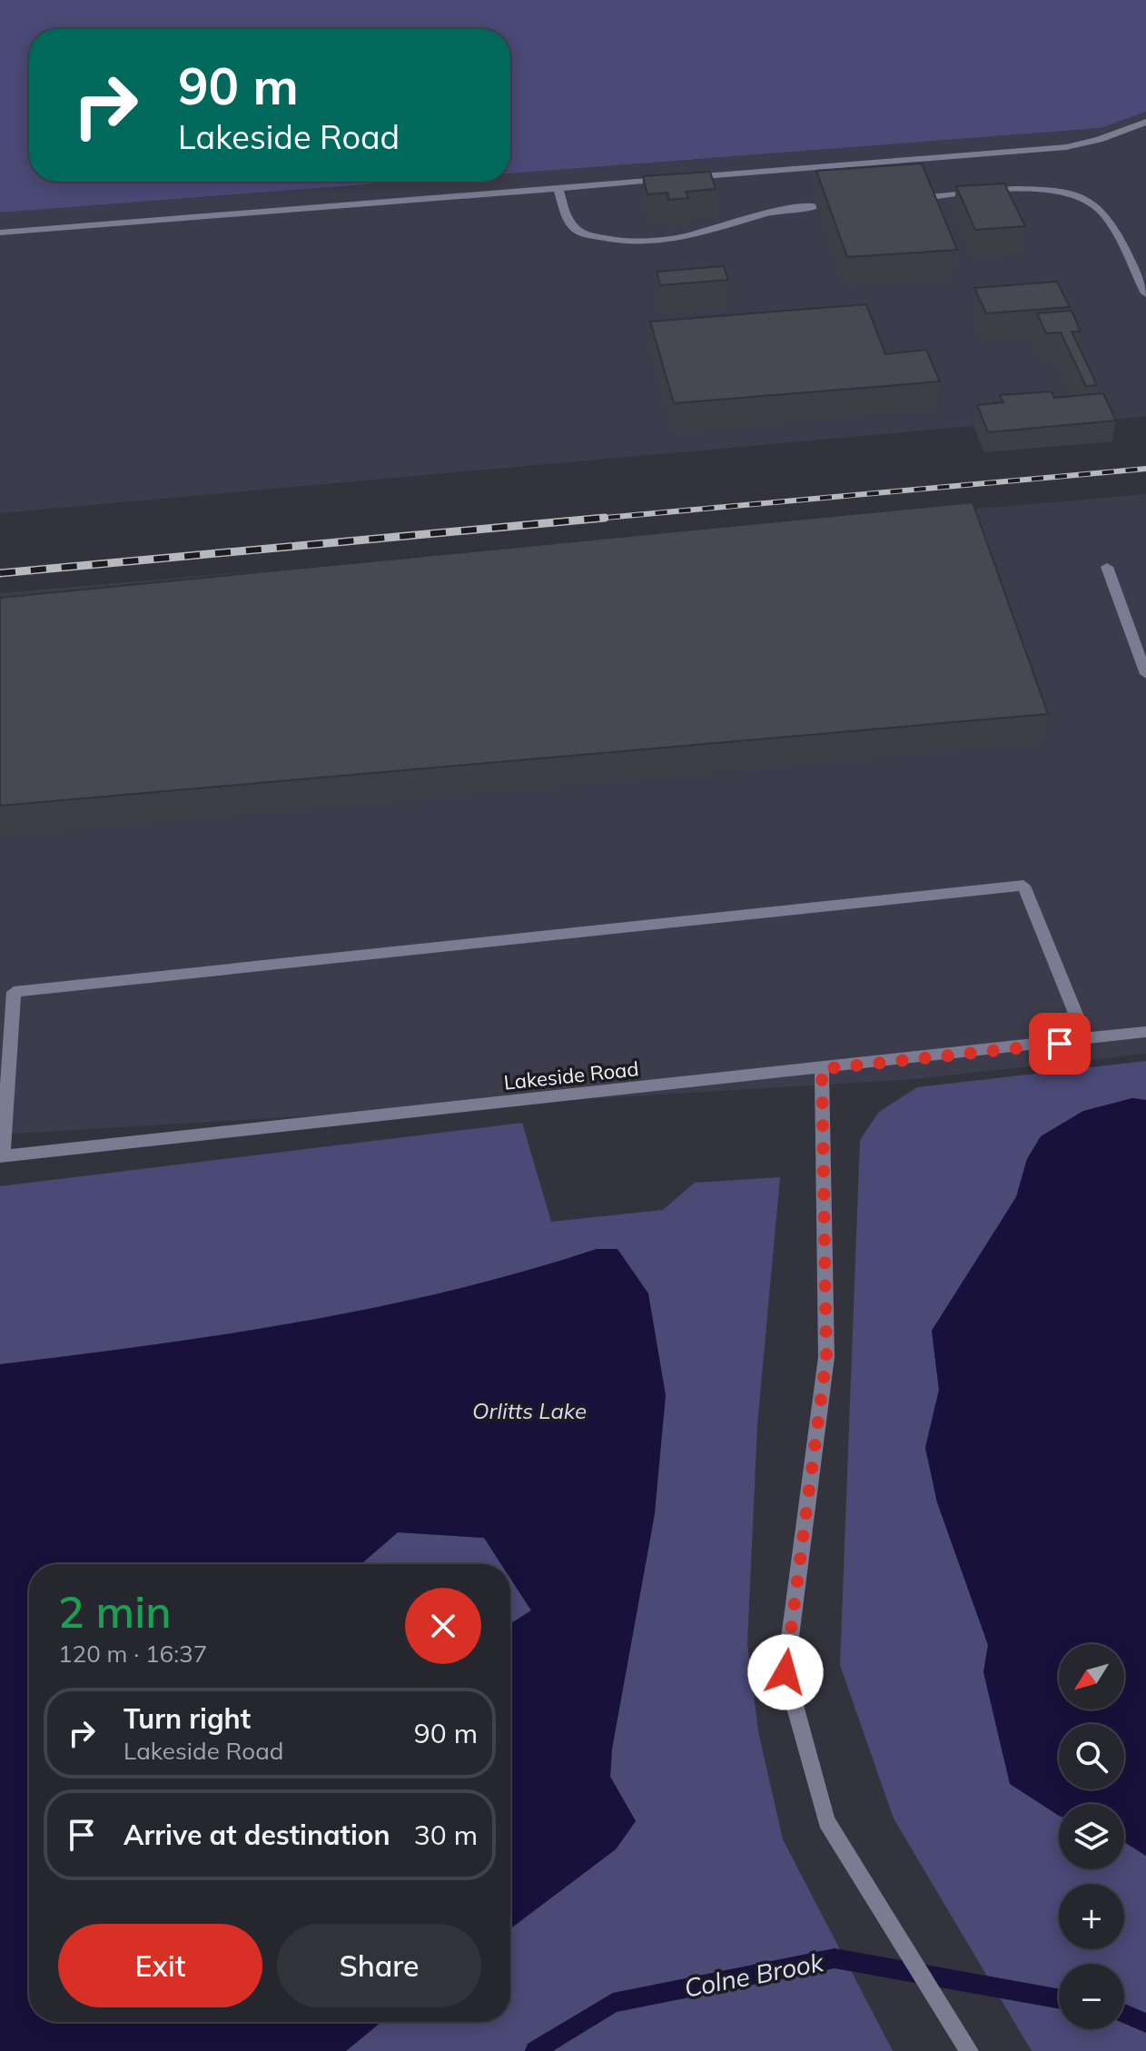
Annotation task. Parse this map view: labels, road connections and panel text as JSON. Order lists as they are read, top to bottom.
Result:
{
  "streets": {
    "lane": ["Lakeside Road"]
  },
  "water": ["Orlitts Lake", "Colne Brook"],
  "north": "bottom left",
  "page": {
    "turn": ["90 m", "Lakeside Road"],
    "heading": ["2 min", "120 m · 16:37"],
    "map_buttons": ["+", "−"],
    "list": [
      {
        "name": "Turn right",
        "note": "Lakeside Road",
        "value": "90 m"
      },
      {
        "name": "Arrive at destination",
        "value": "30 m"
      }
    ],
    "buttons": ["Exit", "Share"]
  }
}
